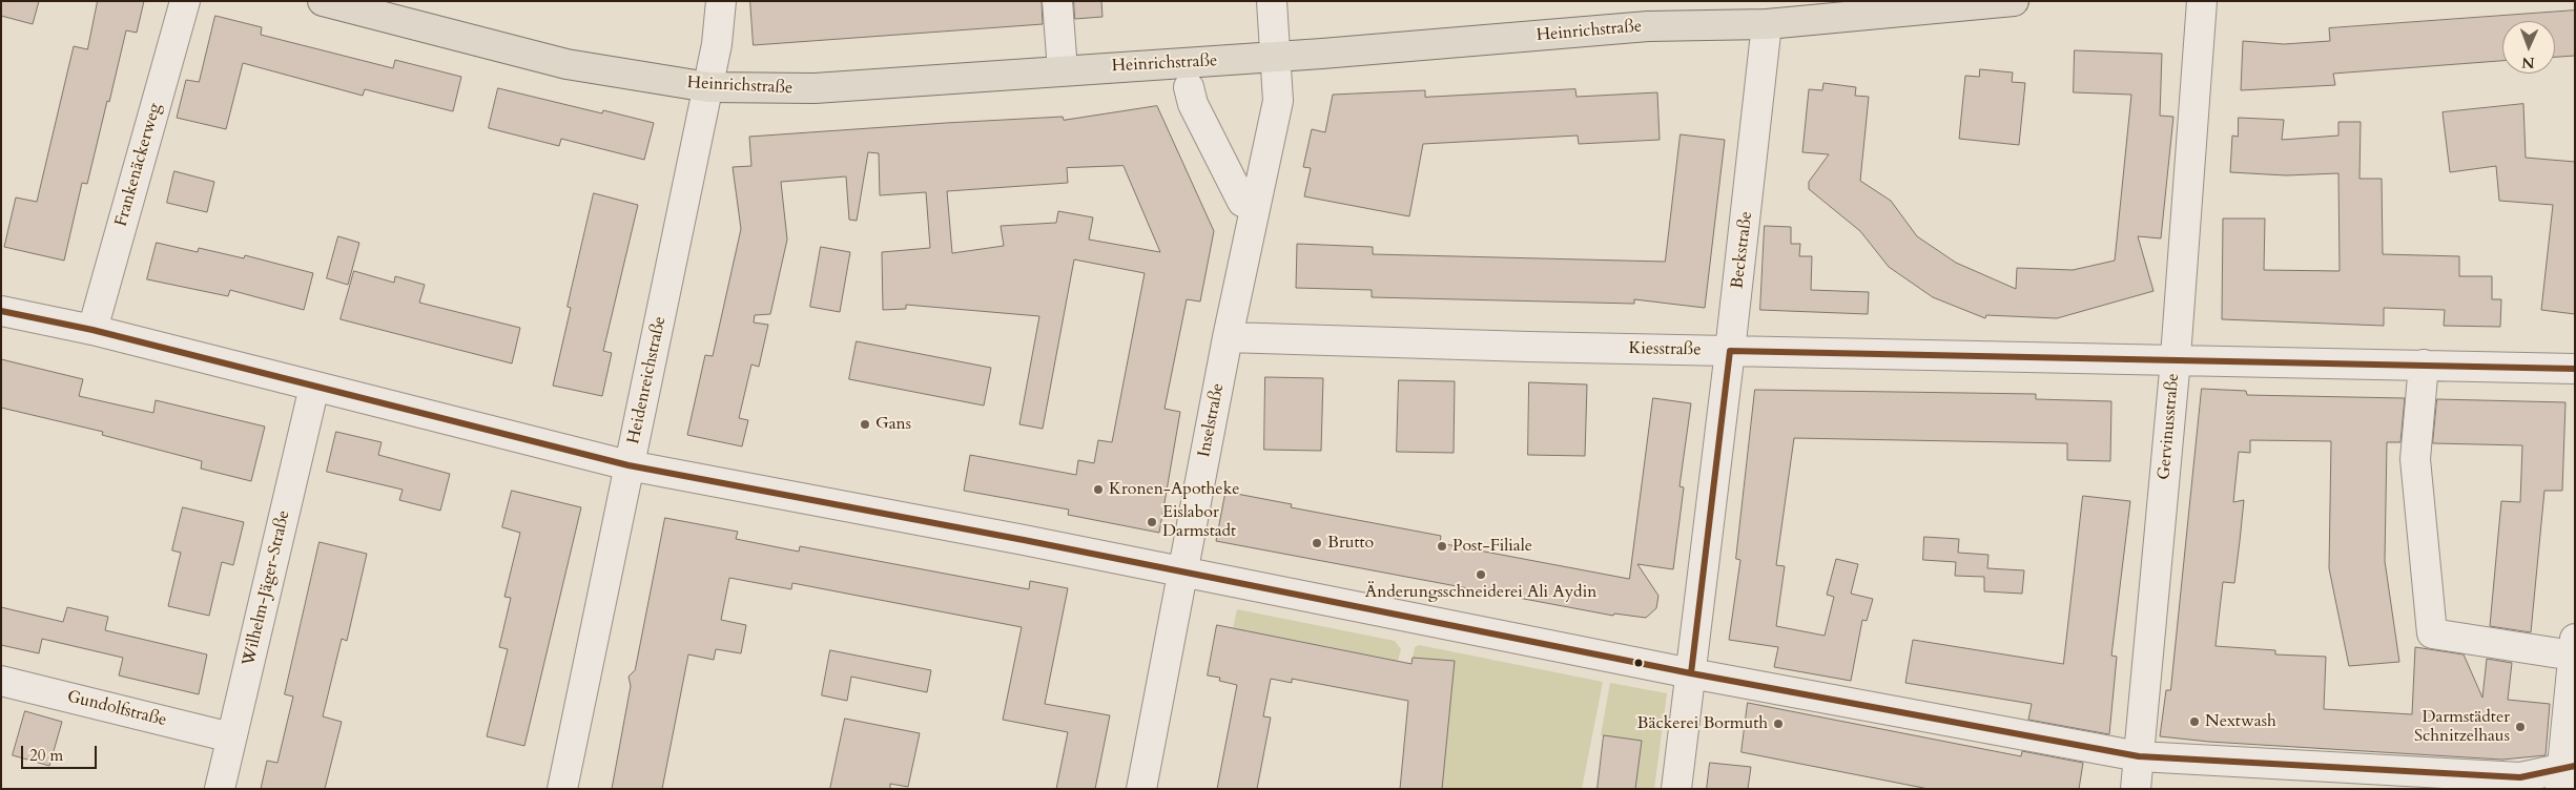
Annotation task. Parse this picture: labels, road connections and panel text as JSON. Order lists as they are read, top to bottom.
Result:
{
  "streets": {
    "main road": ["Heinrichstraße"],
    "street": [
      "Frankenäckerweg",
      "Beckstraße",
      "Kiesstraße",
      "Heidenreichstraße",
      "Inselstraße",
      "Gervinusstraße",
      "Wilhelm-Jäger-Straße",
      "Gundolfstraße"
    ]
  },
  "crossings": [
    ["Heinrichstraße", "Beckstraße"],
    ["Heinrichstraße", "Heidenreichstraße"],
    ["Heinrichstraße", "Inselstraße"],
    ["Beckstraße", "Kiesstraße"],
    ["Kiesstraße", "Inselstraße"],
    ["Kiesstraße", "Gervinusstraße"],
    ["Wilhelm-Jäger-Straße", "Gundolfstraße"]
  ],
  "places": [
    "Gans",
    "Kronen-Apotheke",
    "Eislabor Darmstadt",
    "Brutto",
    "Post-Filiale",
    "Änderungsschneiderei Ali Aydin",
    "Nextwash",
    "Bäckerei Bormuth",
    "Darmstädter Schnitzelhaus"
  ],
  "scale_bar": "20 m",
  "north": "bottom"
}
